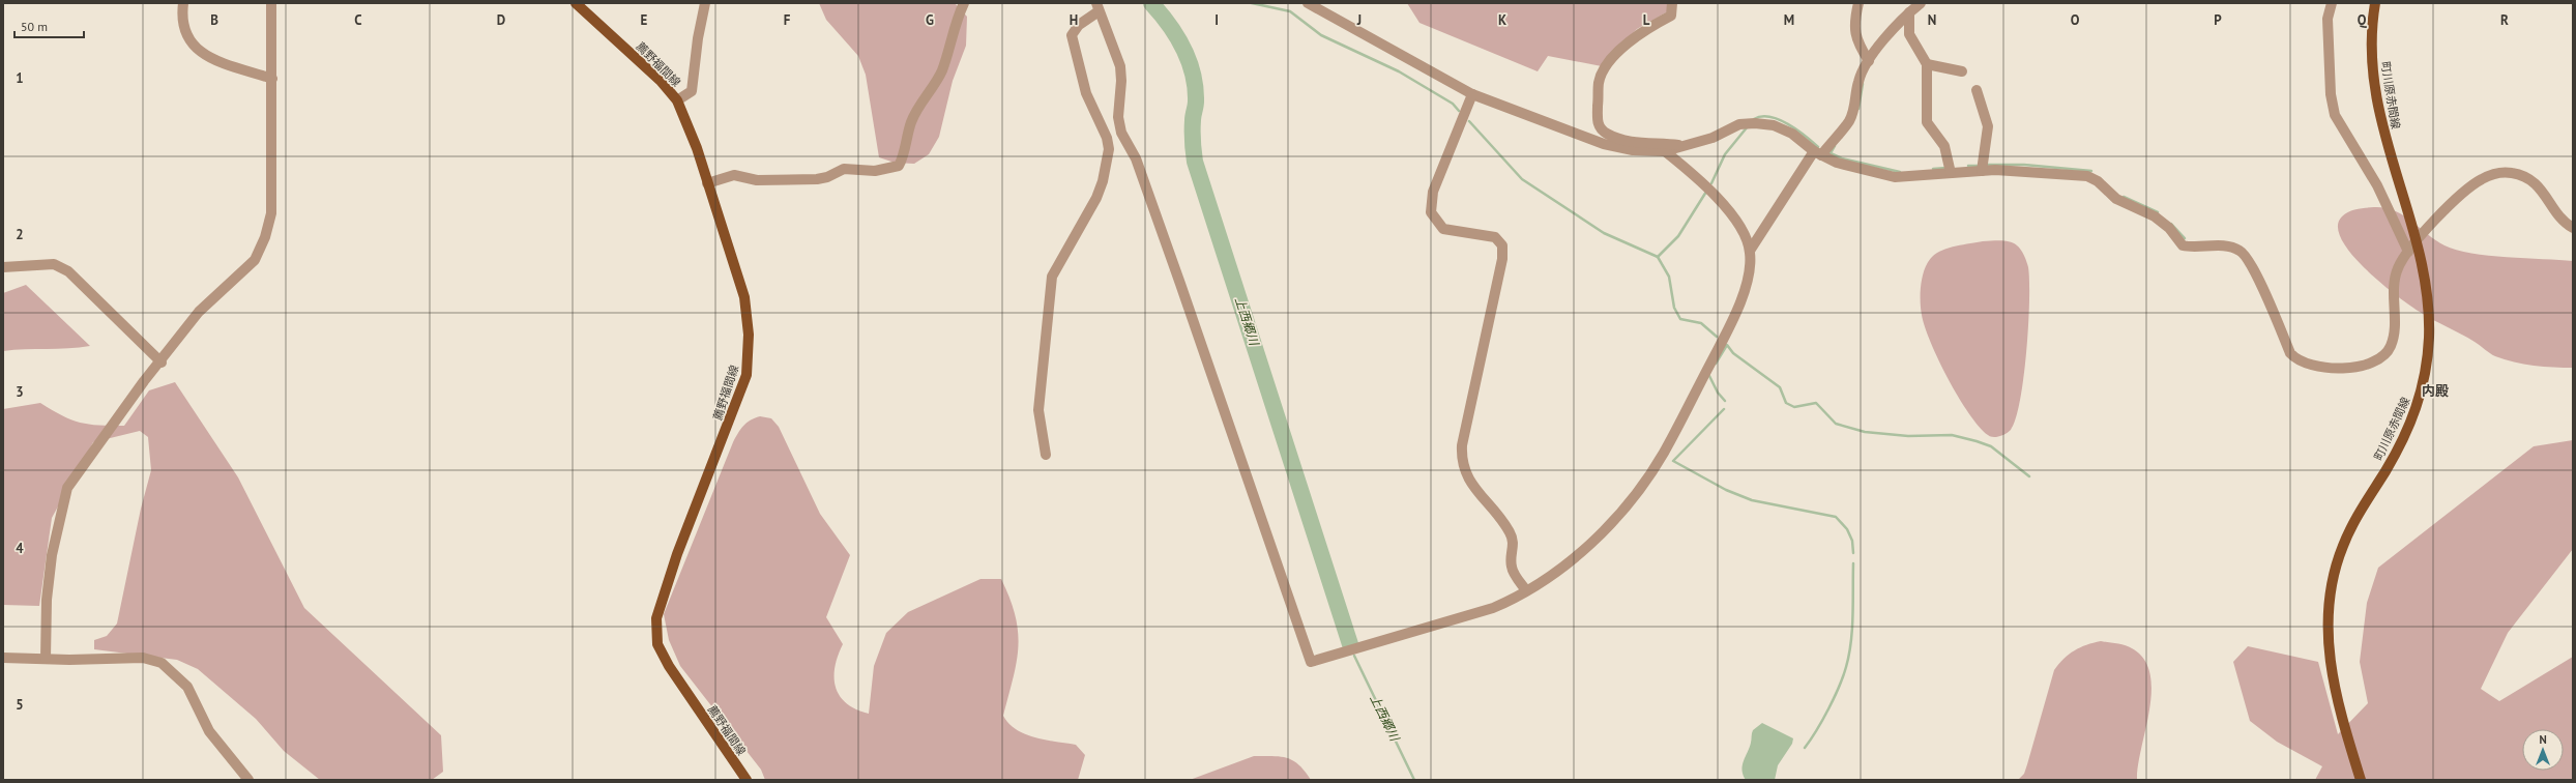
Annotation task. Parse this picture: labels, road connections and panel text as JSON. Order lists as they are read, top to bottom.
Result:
{
  "streets": {
    "main road": ["薦野福間線", "町川原赤間線"]
  },
  "districts": ["内殿"],
  "water": ["上西郷川"],
  "scale_bar": "50 m",
  "north": "top",
  "grid": {
    "columns": [
      "B",
      "C",
      "D",
      "E",
      "F",
      "G",
      "H",
      "I",
      "J",
      "K",
      "L",
      "M",
      "N",
      "O",
      "P",
      "Q",
      "R"
    ],
    "rows": [
      "1",
      "2",
      "3",
      "4",
      "5"
    ]
  }
}
